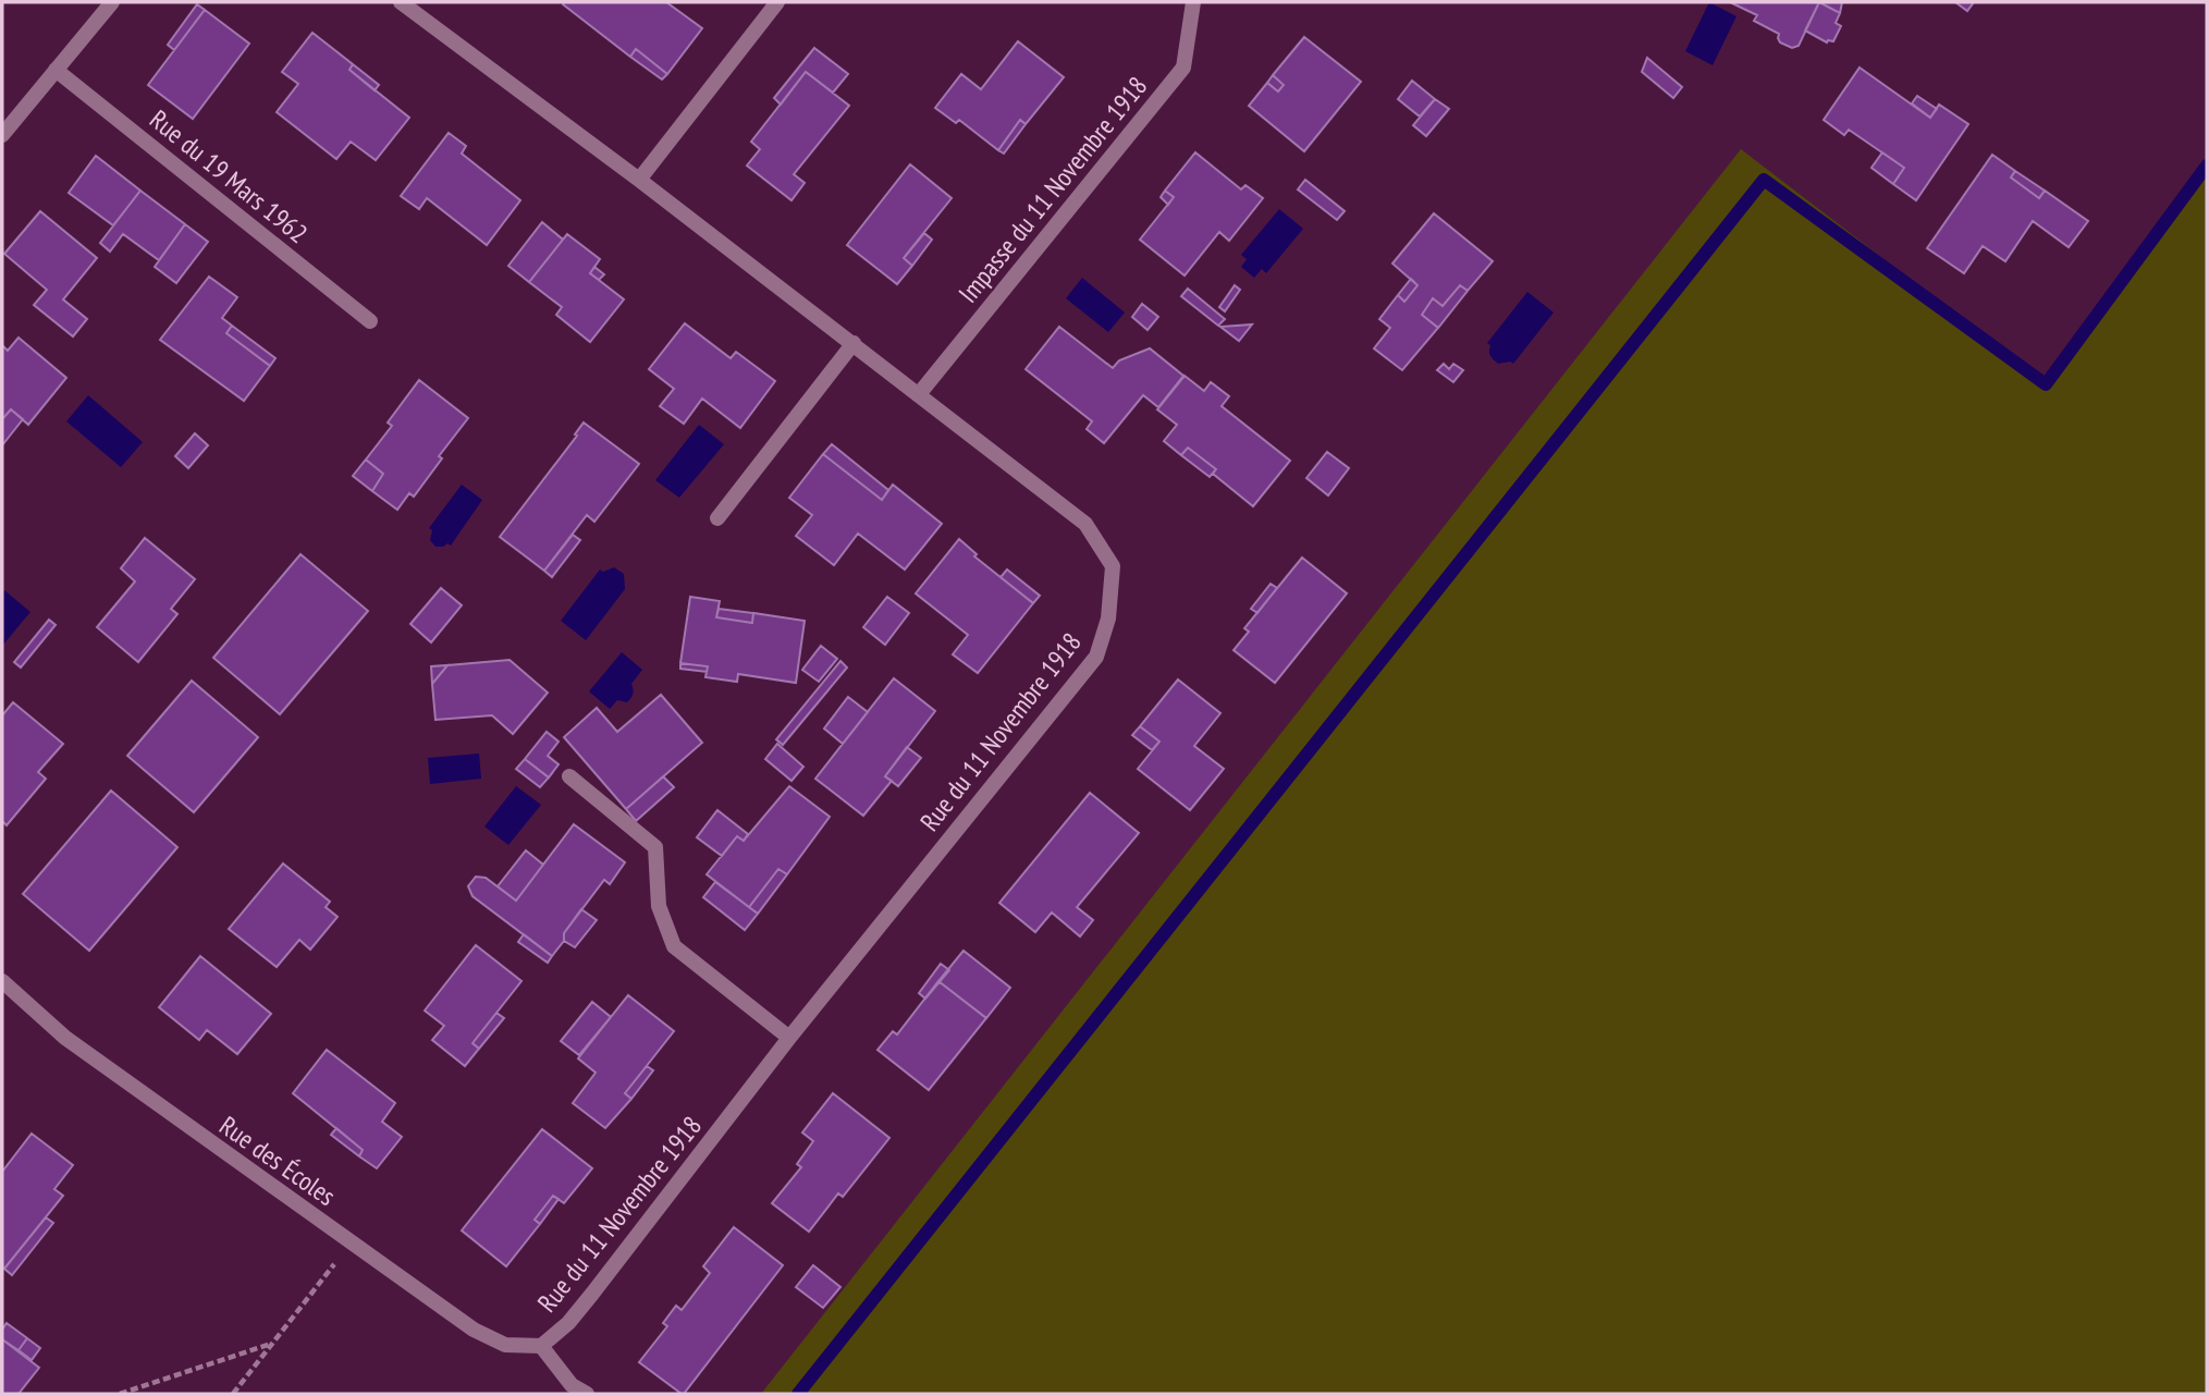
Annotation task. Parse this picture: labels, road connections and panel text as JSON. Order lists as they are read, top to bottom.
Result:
{
  "streets": {
    "street": [
      "Rue du 19 Mars 1962",
      "Impasse du 11 Novembre 1918",
      "Rue du 11 Novembre 1918",
      "Rue des Écoles"
    ]
  },
  "crossings": [
    ["Impasse du 11 Novembre 1918", "Rue du 11 Novembre 1918"],
    ["Rue du 11 Novembre 1918", "Rue des Écoles"]
  ]
}
